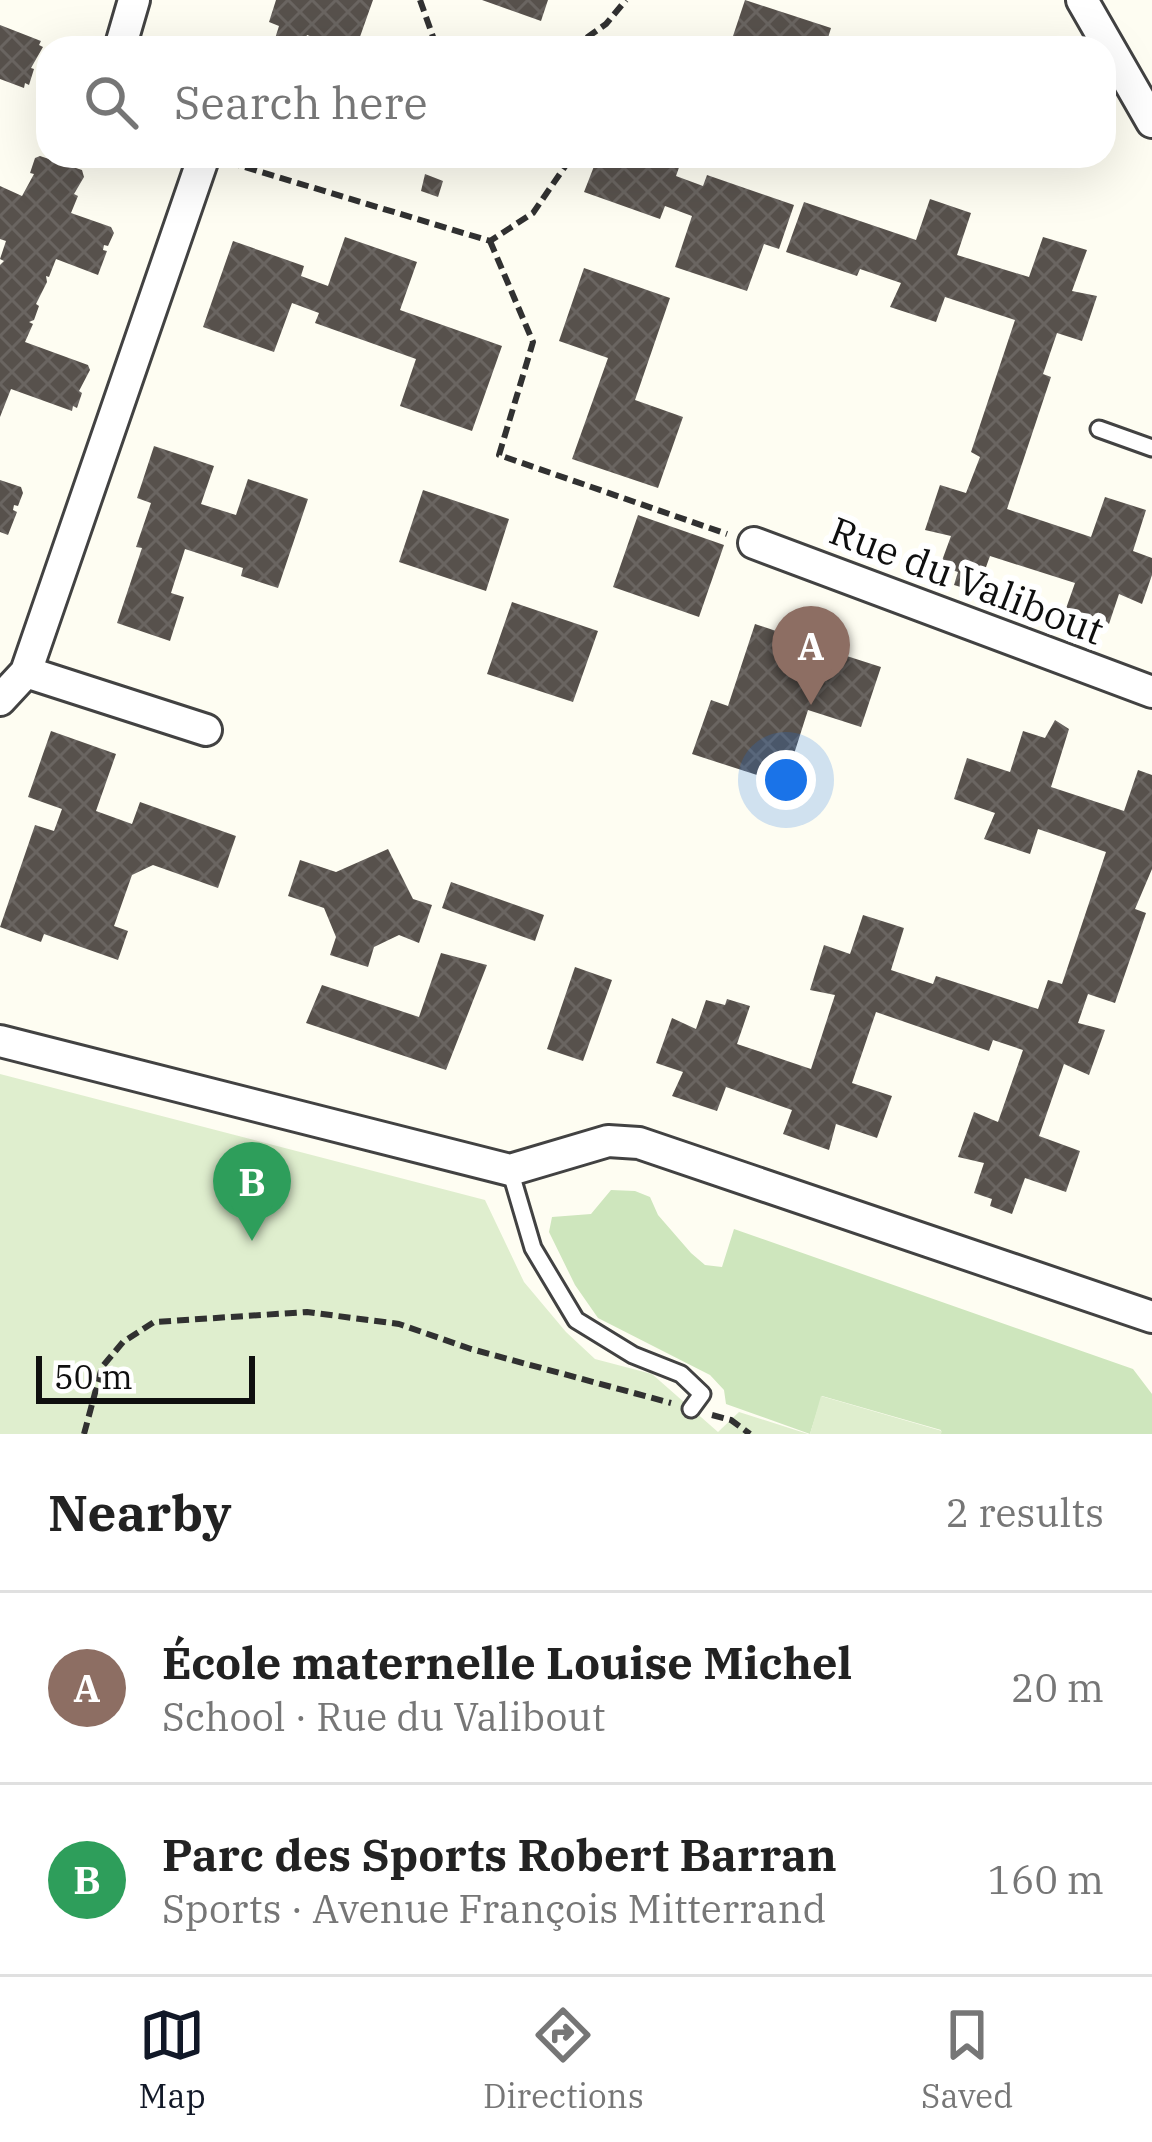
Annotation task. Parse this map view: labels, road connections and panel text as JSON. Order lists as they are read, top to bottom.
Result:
{
  "streets": {
    "street": ["Rue du Valibout"]
  },
  "scale_bar": "50 m",
  "page": {
    "search": "Search here",
    "pins": ["A", "B"],
    "scale": "50 m",
    "heading": ["Nearby", "2 results"],
    "list": [
      {
        "mark": "A",
        "name": "École maternelle Louise Michel",
        "note": "School · Rue du Valibout",
        "value": "20 m"
      },
      {
        "mark": "B",
        "name": "Parc des Sports Robert Barran",
        "note": "Sports · Avenue François Mitterrand",
        "value": "160 m"
      }
    ],
    "nav": ["Map", "Directions", "Saved"]
  }
}
